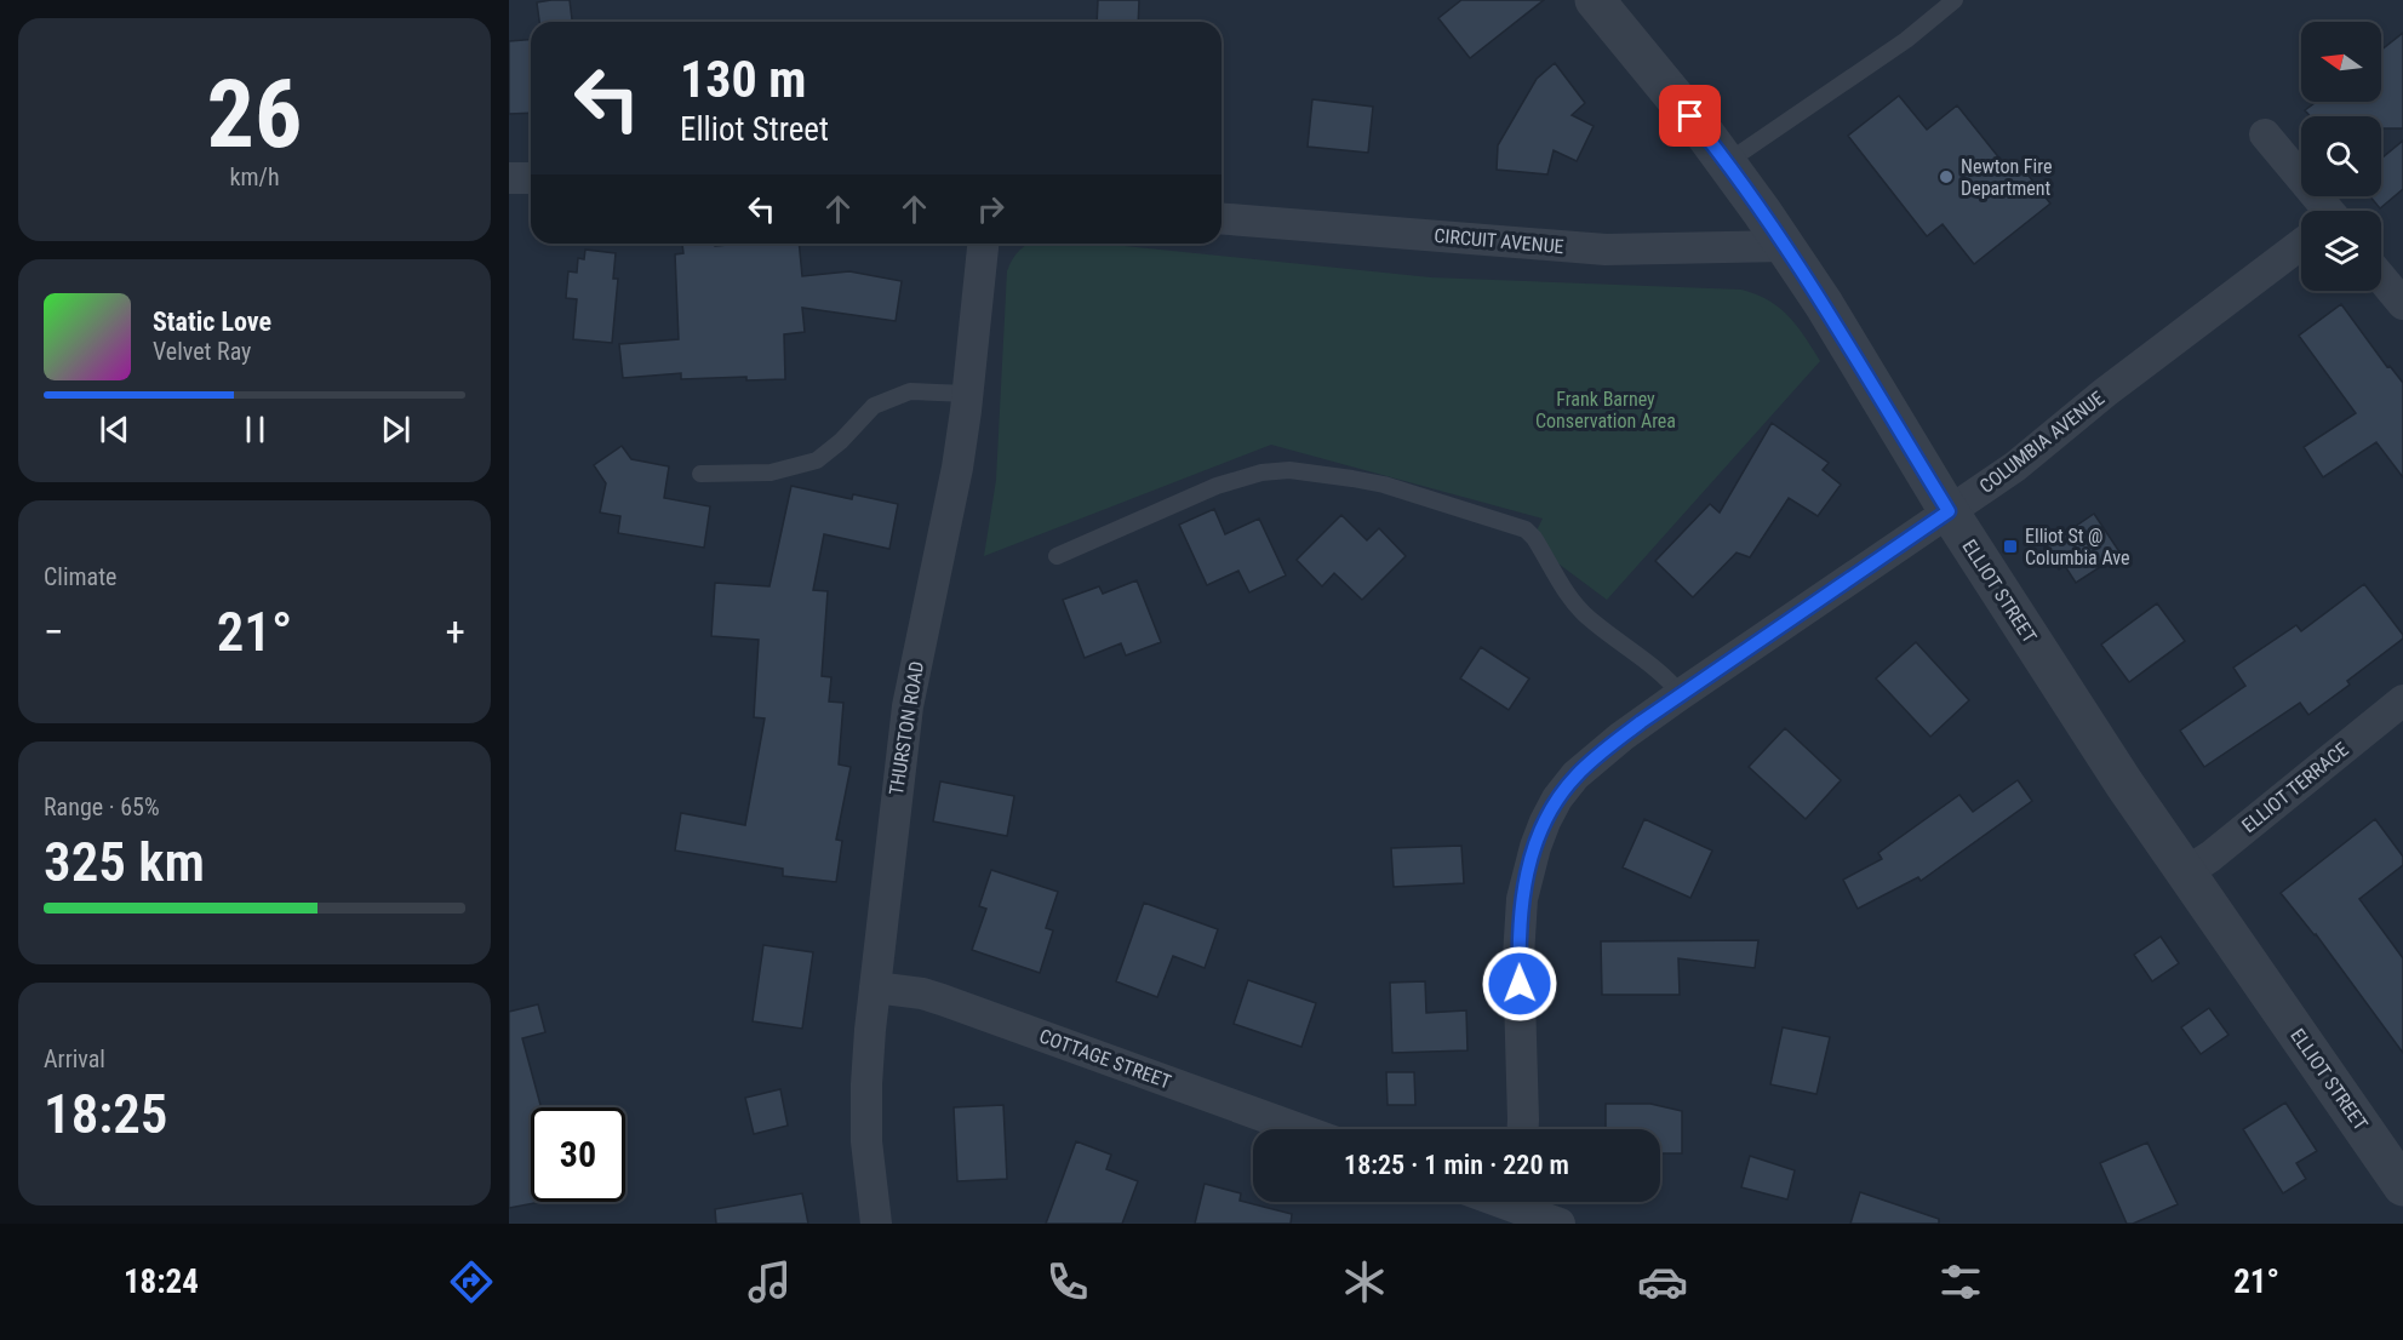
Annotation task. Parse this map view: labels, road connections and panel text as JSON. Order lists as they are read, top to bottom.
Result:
{
  "streets": {
    "street": [
      "CIRCUIT AVENUE",
      "COLUMBIA AVENUE",
      "ELLIOT STREET",
      "THURSTON ROAD",
      "ELLIOT TERRACE",
      "COTTAGE STREET"
    ]
  },
  "crossings": [
    ["CIRCUIT AVENUE", "ELLIOT STREET"],
    ["COLUMBIA AVENUE", "ELLIOT STREET"],
    ["ELLIOT STREET", "ELLIOT TERRACE"],
    ["THURSTON ROAD", "COTTAGE STREET"]
  ],
  "parks": ["Frank Barney Conservation Area"],
  "places": {
    "other": ["Newton Fire Department"],
    "transit": ["Elliot St @ Columbia Ave"]
  },
  "north": "left",
  "page": {
    "tile": [
      ["26", "km/h"],
      "Climate",
      ["Range · 65%", "325 km"],
      ["Arrival", "18:25"]
    ],
    "turn": ["130 m", "Elliot Street"],
    "song": ["Static Love", "Velvet Ray"],
    "heat": ["−", "21°", "+"],
    "limit": "30",
    "trip": "18:25 · 1 min · 220 m",
    "tabs": ["18:24", "21°"]
  }
}
